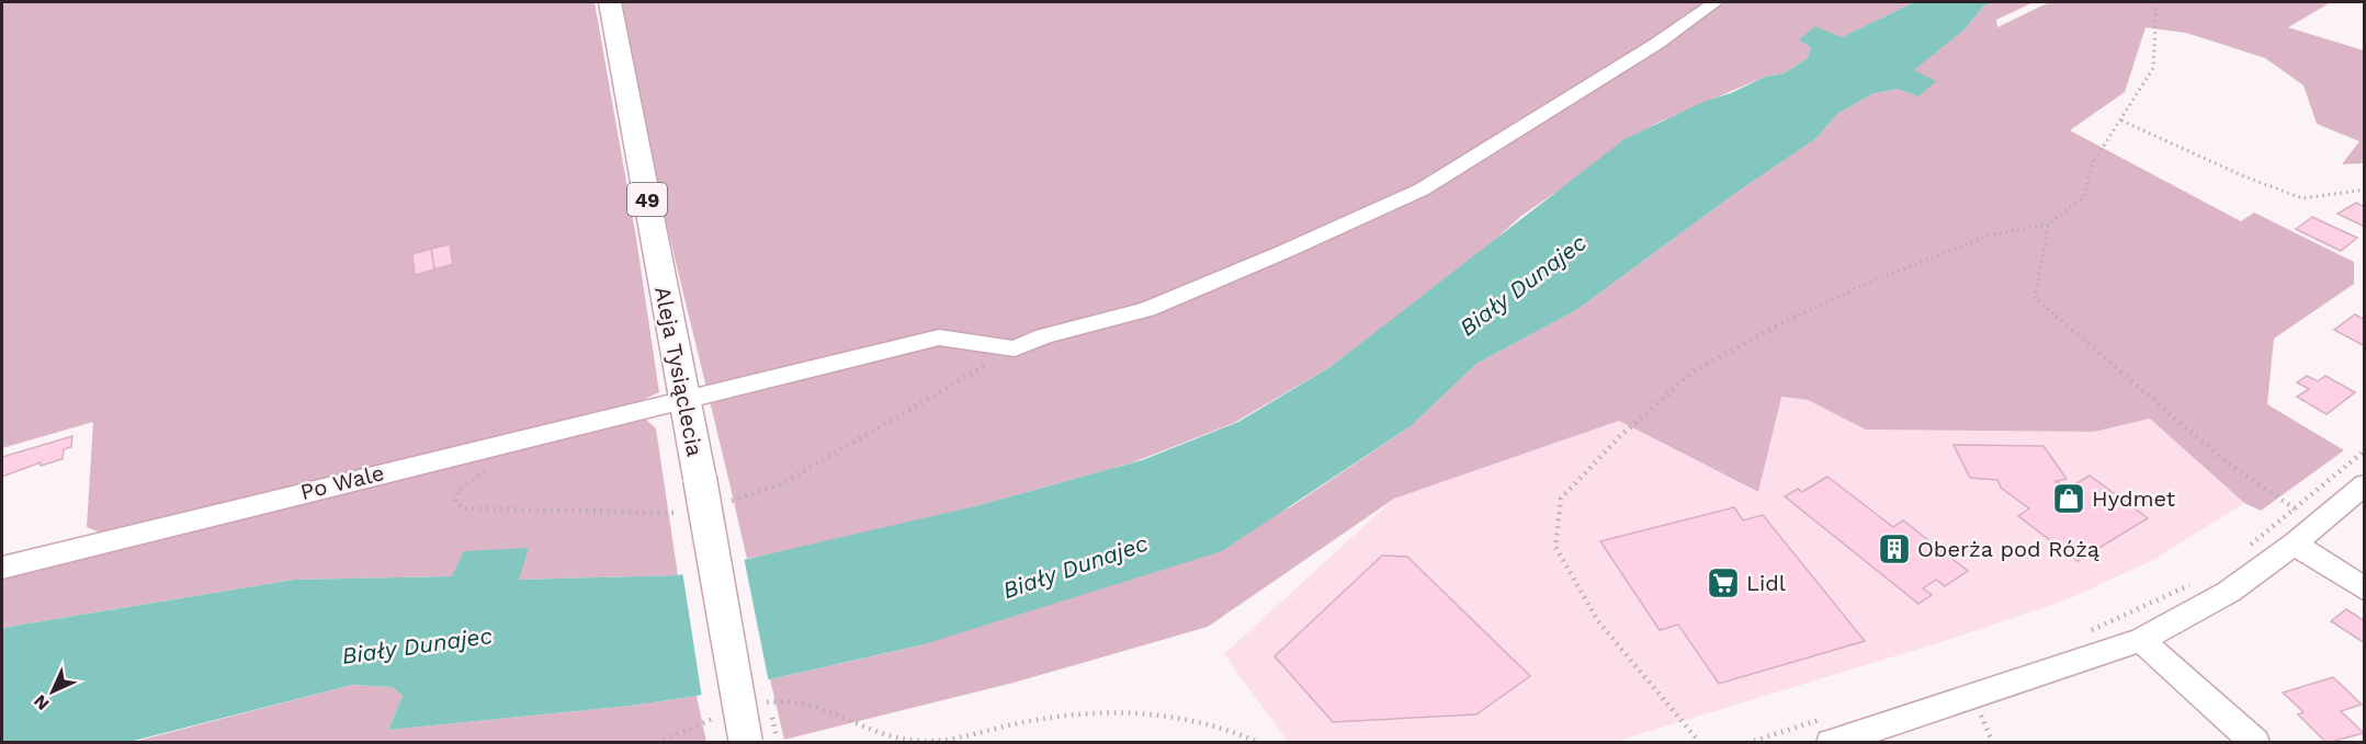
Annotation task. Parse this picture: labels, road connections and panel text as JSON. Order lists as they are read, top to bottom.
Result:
{
  "streets": {
    "main road": ["49", "Aleja Tysiąclecia"],
    "street": ["Po Wale"]
  },
  "crossings": [
    ["Aleja Tysiąclecia", "Po Wale"]
  ],
  "water": ["Biały Dunajec"],
  "places": {
    "shop": ["Hydmet"],
    "building": ["Oberża pod Różą"],
    "supermarket": ["Lidl"]
  },
  "north": "bottom left"
}
